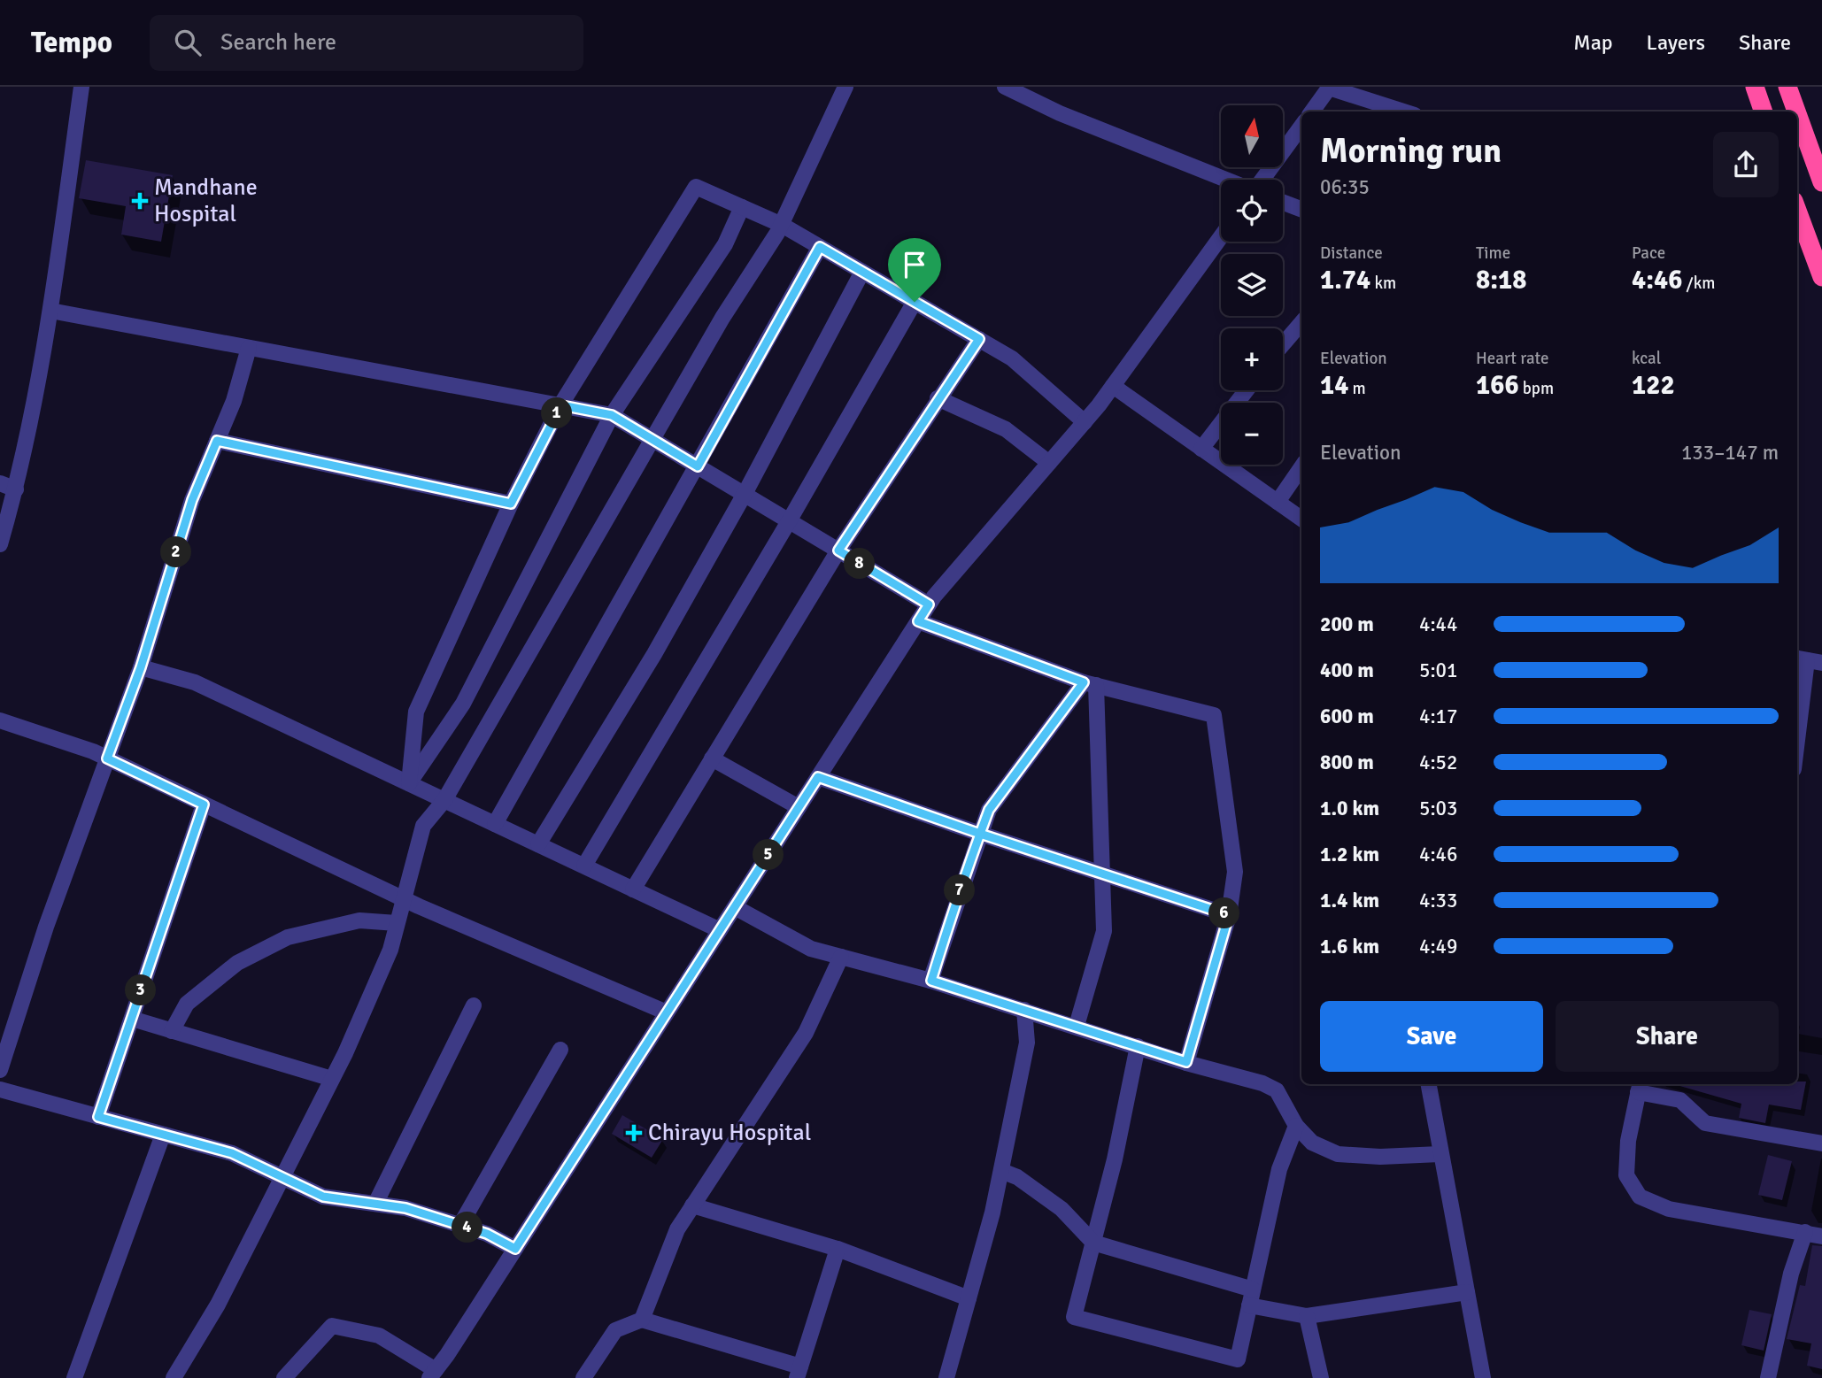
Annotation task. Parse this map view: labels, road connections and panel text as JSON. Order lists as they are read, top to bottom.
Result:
{
  "places": {
    "health": ["Mandhane Hospital", "Chirayu Hospital"]
  },
  "north": "top",
  "page": {
    "header": "Tempo",
    "search": "Search here",
    "nav": ["Map", "Layers", "Share"],
    "map_buttons": ["+", "−"],
    "heading": ["Morning run", "06:35"],
    "stats": [
      ["Distance", "1.74 km"],
      ["Time", "8:18"],
      ["Pace", "4:46 /km"],
      ["Elevation", "14 m"],
      ["Heart rate", "166 bpm"],
      ["kcal", "122"]
    ],
    "pins": [
      "1",
      "2",
      "8",
      "5",
      "7",
      "6",
      "3",
      "4"
    ],
    "chart": ["Elevation", "133–147 m"],
    "list": [
      {
        "name": "200 m",
        "note": "4:44"
      },
      {
        "name": "400 m",
        "note": "5:01"
      },
      {
        "name": "600 m",
        "note": "4:17"
      },
      {
        "name": "800 m",
        "note": "4:52"
      },
      {
        "name": "1.0 km",
        "note": "5:03"
      },
      {
        "name": "1.2 km",
        "note": "4:46"
      },
      {
        "name": "1.4 km",
        "note": "4:33"
      },
      {
        "name": "1.6 km",
        "note": "4:49"
      }
    ],
    "buttons": ["Save", "Share"]
  }
}
